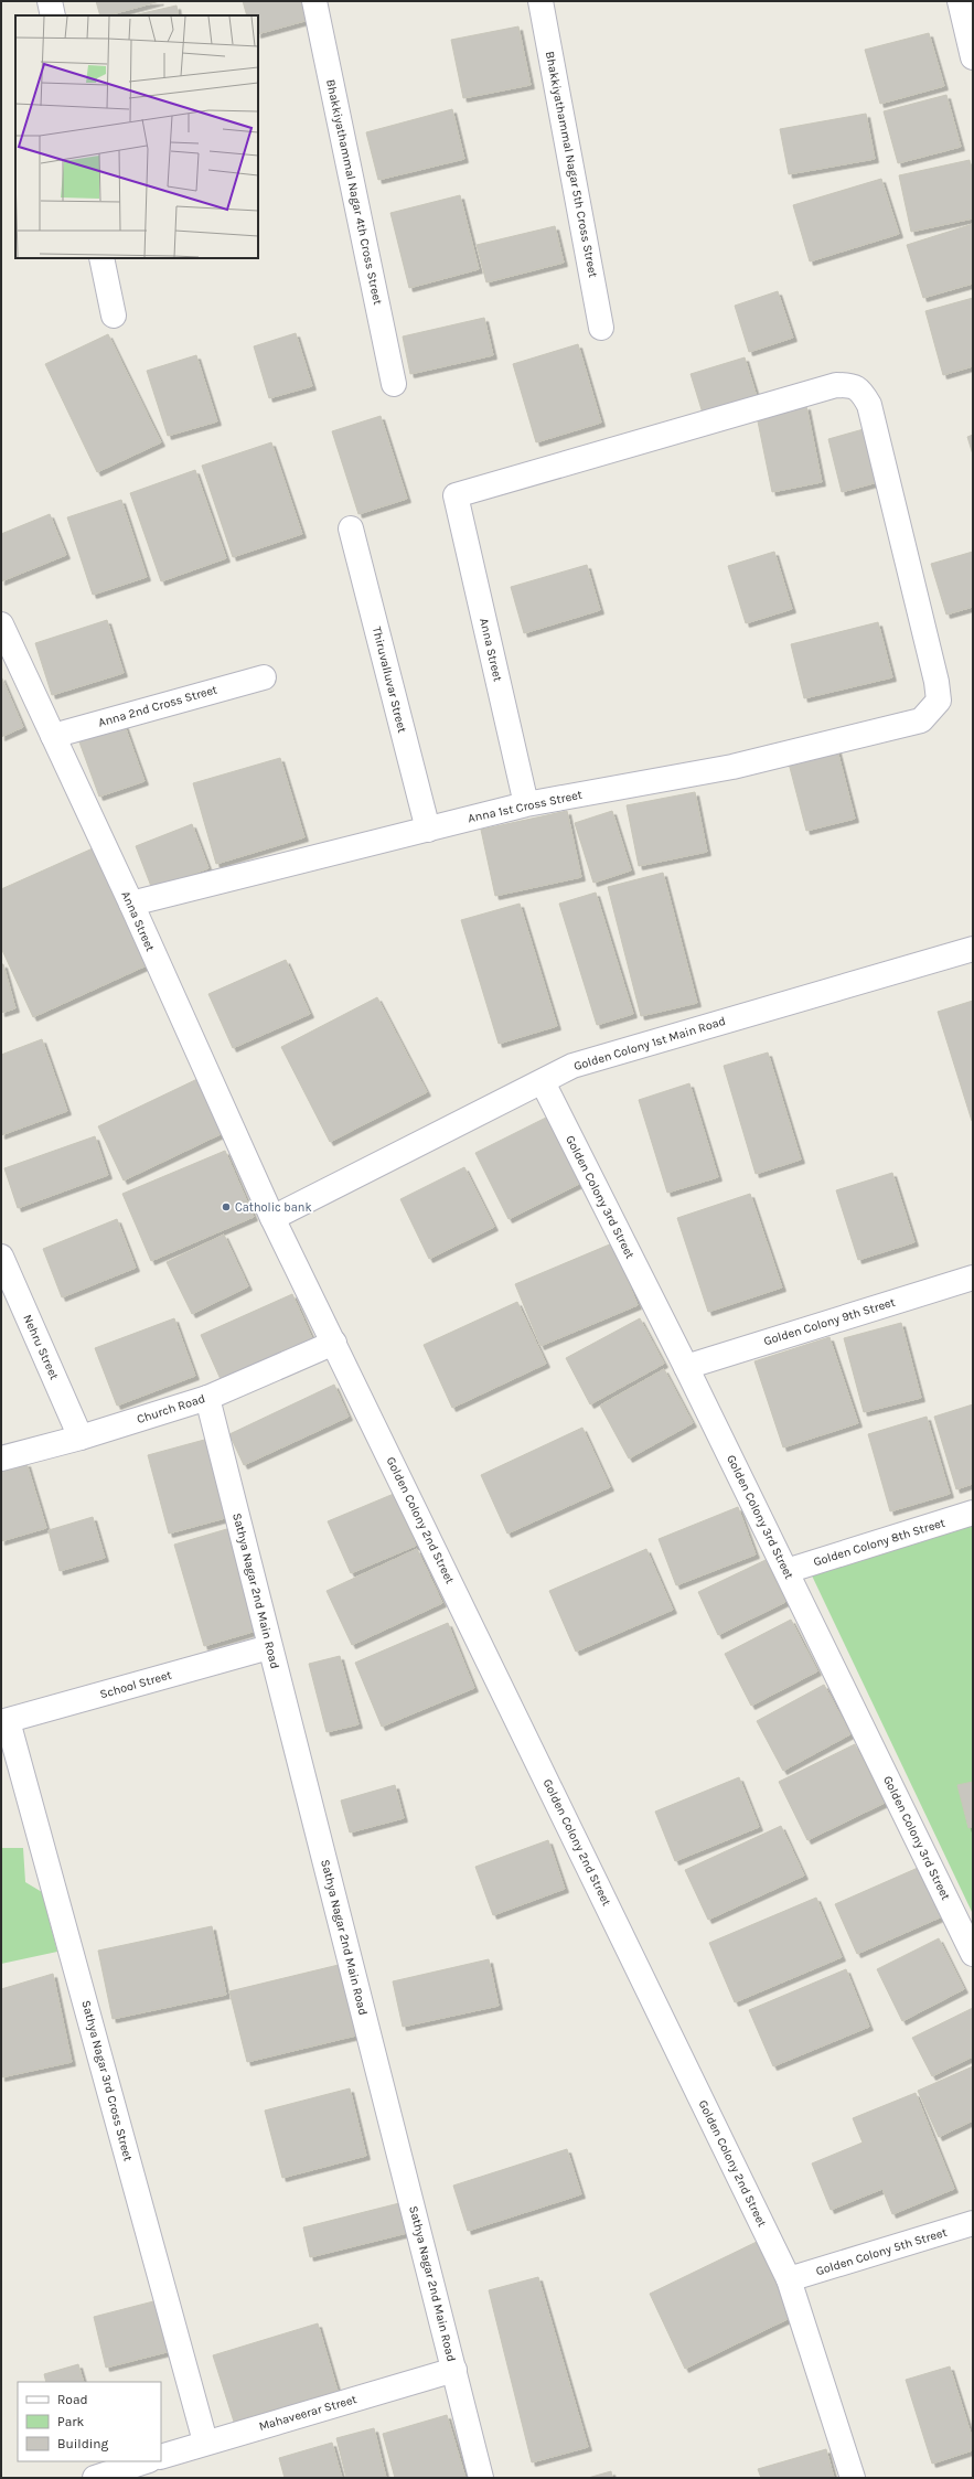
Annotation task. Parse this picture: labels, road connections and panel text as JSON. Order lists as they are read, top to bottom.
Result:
{
  "streets": {
    "street": [
      "Bhakkiyathammal Nagar 5th Cross Street",
      "Bhakkiyathammal Nagar 4th Cross Street",
      "Anna Street",
      "Thiruvalluvar Street",
      "Anna 2nd Cross Street",
      "Anna 1st Cross Street",
      "Golden Colony 1st Main Road",
      "Golden Colony 3rd Street",
      "Golden Colony 9th Street",
      "Nehru Street",
      "Church Road",
      "Golden Colony 2nd Street",
      "Golden Colony 8th Street",
      "Sathya Nagar 2nd Main Road",
      "School Street",
      "Sathya Nagar 3rd Cross Street",
      "Golden Colony 5th Street",
      "Mahaveerar Street"
    ]
  },
  "crossings": [
    ["Anna Street", "Anna 2nd Cross Street"],
    ["Anna Street", "Anna 1st Cross Street"],
    ["Anna Street", "Golden Colony 1st Main Road"],
    ["Anna Street", "Golden Colony 2nd Street"],
    ["Thiruvalluvar Street", "Anna 1st Cross Street"],
    ["Golden Colony 1st Main Road", "Golden Colony 3rd Street"],
    ["Golden Colony 1st Main Road", "Golden Colony 2nd Street"],
    ["Golden Colony 3rd Street", "Golden Colony 9th Street"],
    ["Golden Colony 3rd Street", "Golden Colony 8th Street"],
    ["Nehru Street", "Church Road"],
    ["Church Road", "Golden Colony 2nd Street"],
    ["Church Road", "Sathya Nagar 2nd Main Road"],
    ["Golden Colony 2nd Street", "Golden Colony 5th Street"],
    ["Sathya Nagar 2nd Main Road", "School Street"],
    ["Sathya Nagar 2nd Main Road", "Mahaveerar Street"],
    ["School Street", "Sathya Nagar 3rd Cross Street"],
    ["Sathya Nagar 3rd Cross Street", "Mahaveerar Street"]
  ],
  "places": ["Catholic bank"],
  "legend": ["Road", "Park", "Building"]
}
